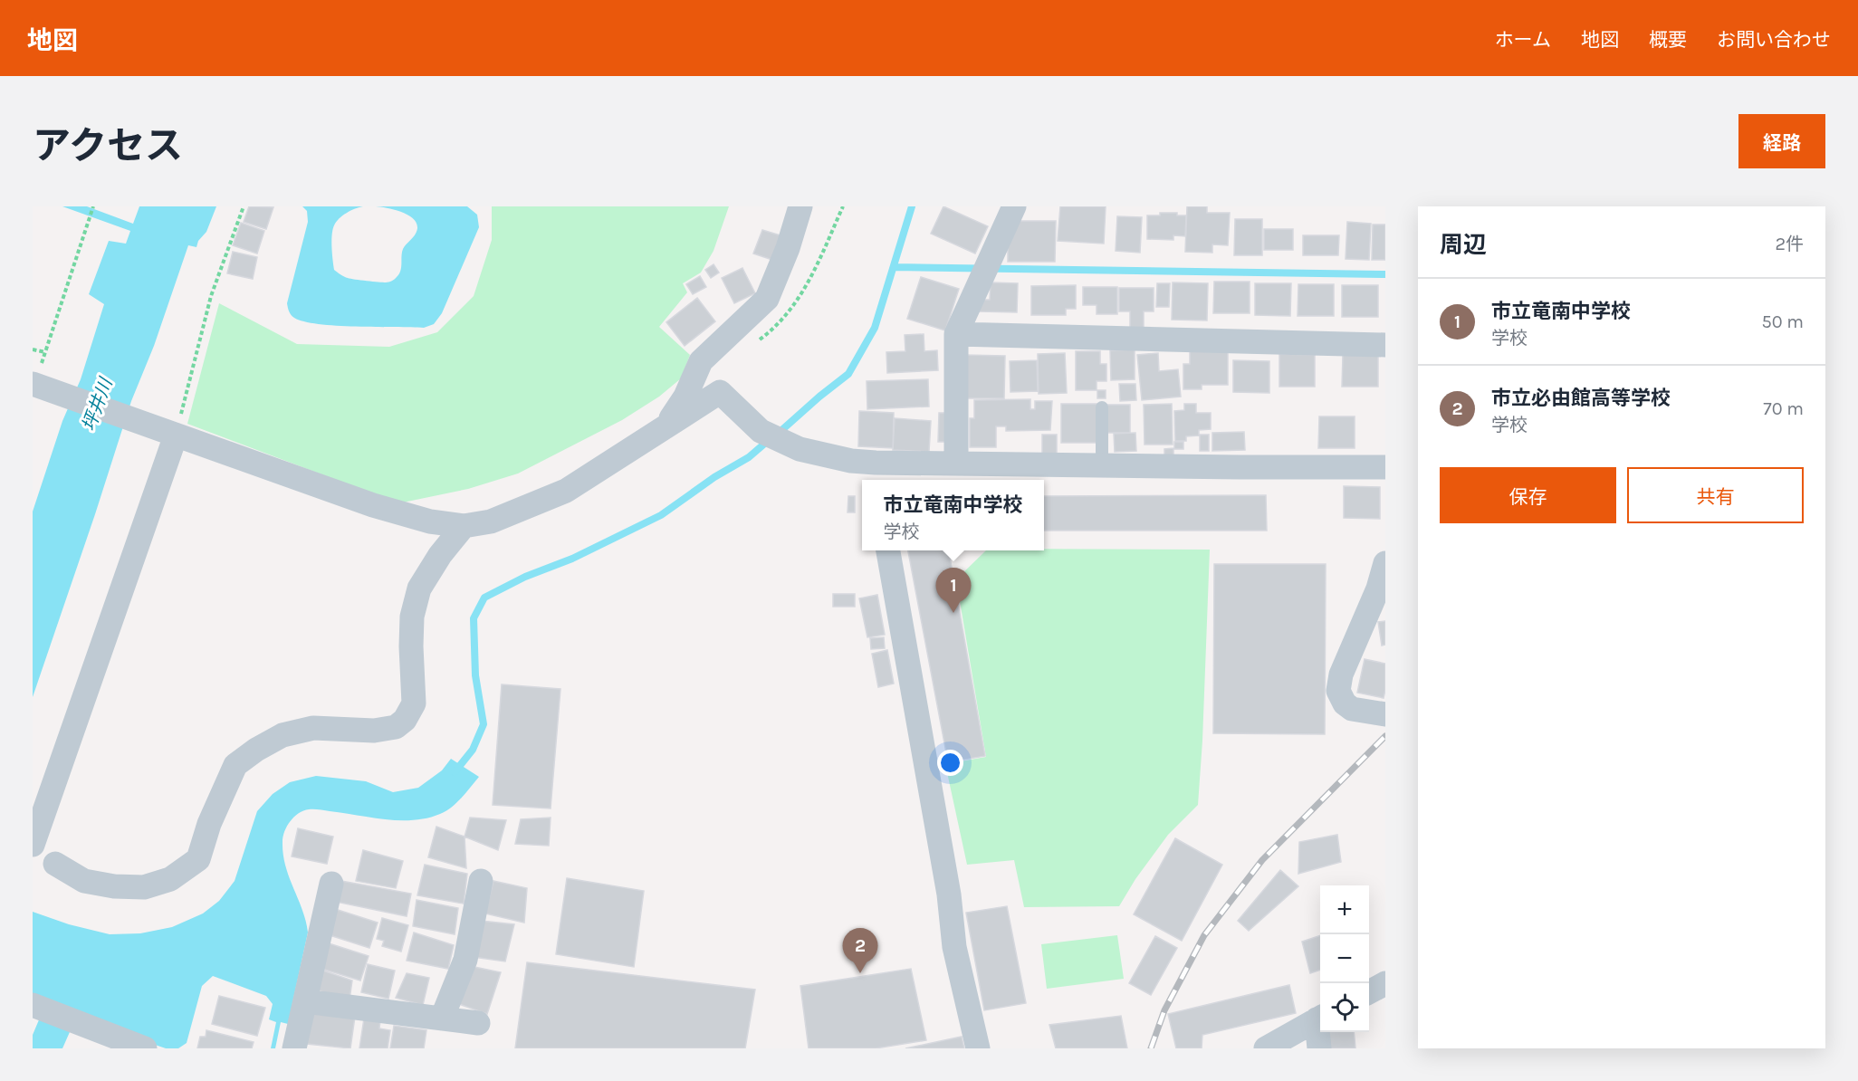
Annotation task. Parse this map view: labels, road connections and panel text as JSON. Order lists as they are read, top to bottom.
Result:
{
  "water": ["坪井川"],
  "page": {
    "header": "地図",
    "nav": [
      "ホーム",
      "地図",
      "概要",
      "お問い合わせ"
    ],
    "title": "アクセス",
    "buttons": [
      "経路",
      ["保存", "共有"]
    ],
    "heading": ["周辺", "2件"],
    "list": [
      {
        "mark": "1",
        "name": "市立竜南中学校",
        "note": "学校",
        "value": "50 m"
      },
      {
        "mark": "2",
        "name": "市立必由館高等学校",
        "note": "学校",
        "value": "70 m"
      }
    ],
    "popup": ["市立竜南中学校", "学校"],
    "pins": ["1", "2"],
    "map_buttons": ["+", "−"]
  }
}
